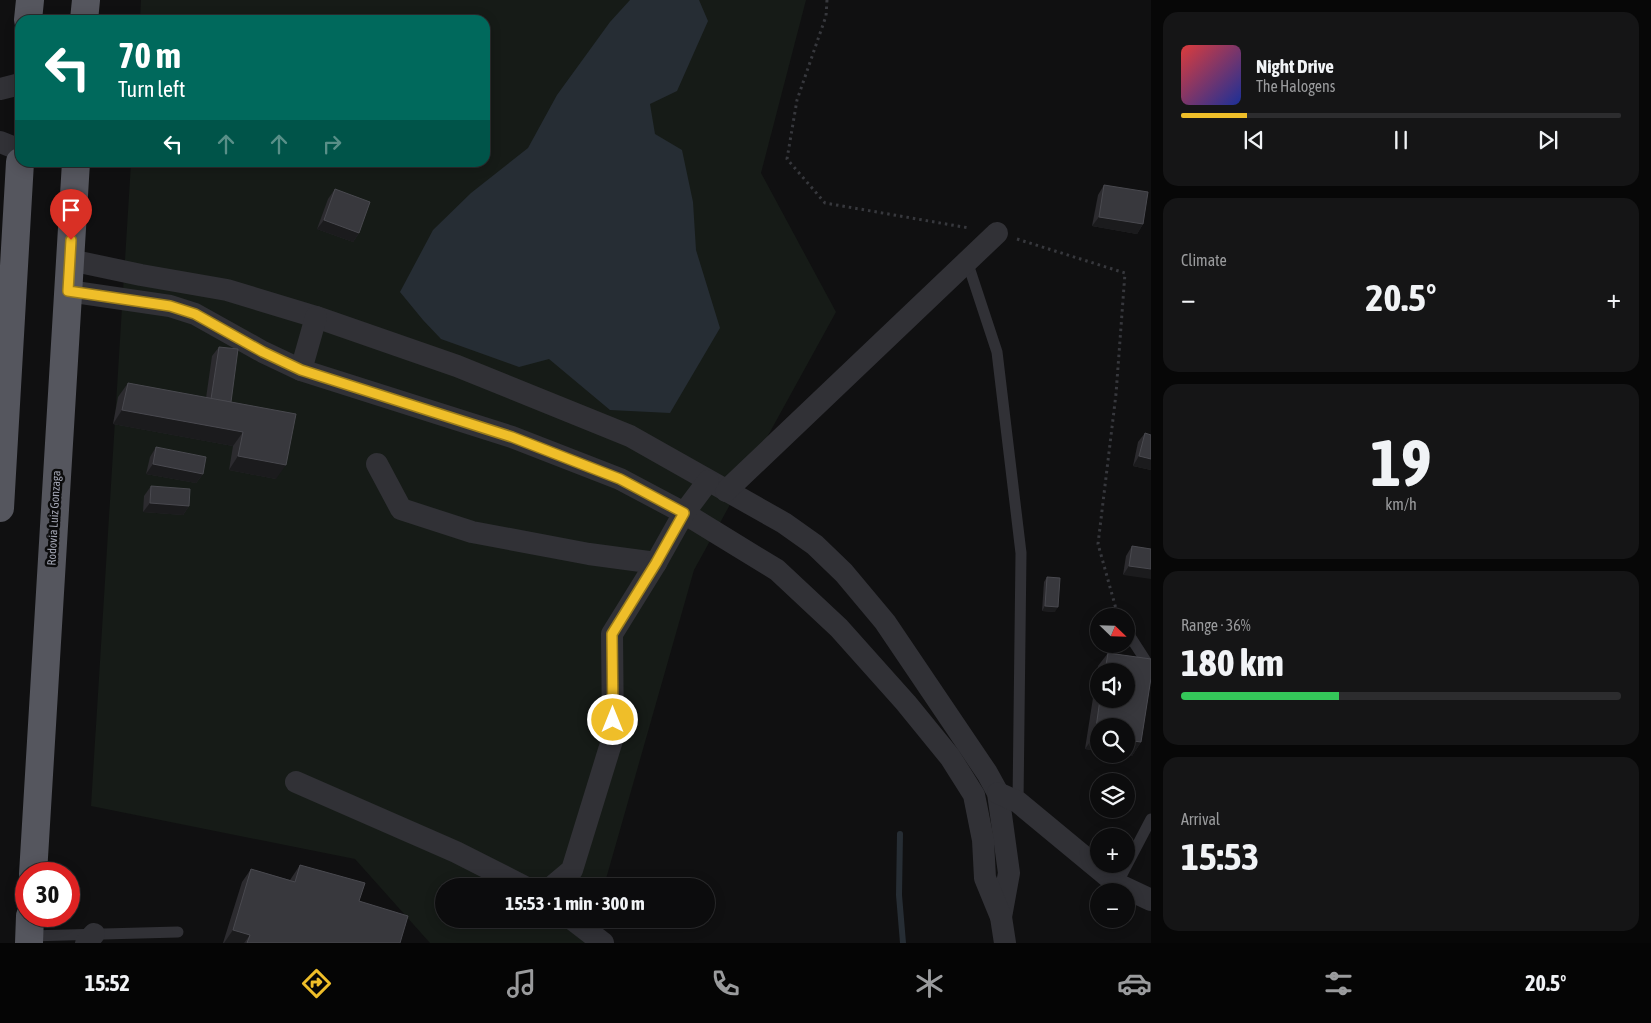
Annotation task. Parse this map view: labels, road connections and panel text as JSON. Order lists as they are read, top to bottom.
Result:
{
  "streets": {
    "highway": ["Rodovia Luiz Gonzaga"]
  },
  "north": "bottom right",
  "page": {
    "turn": ["70 m", "Turn left"],
    "song": ["Night Drive", "The Halogens"],
    "tile": [
      "Climate",
      ["19", "km/h"],
      ["Range · 36%", "180 km"],
      ["Arrival", "15:53"]
    ],
    "heat": ["−", "20.5°", "+"],
    "map_buttons": ["+", "−"],
    "limit": "30",
    "trip": "15:53 · 1 min · 300 m",
    "tabs": ["15:52", "20.5°"]
  }
}
